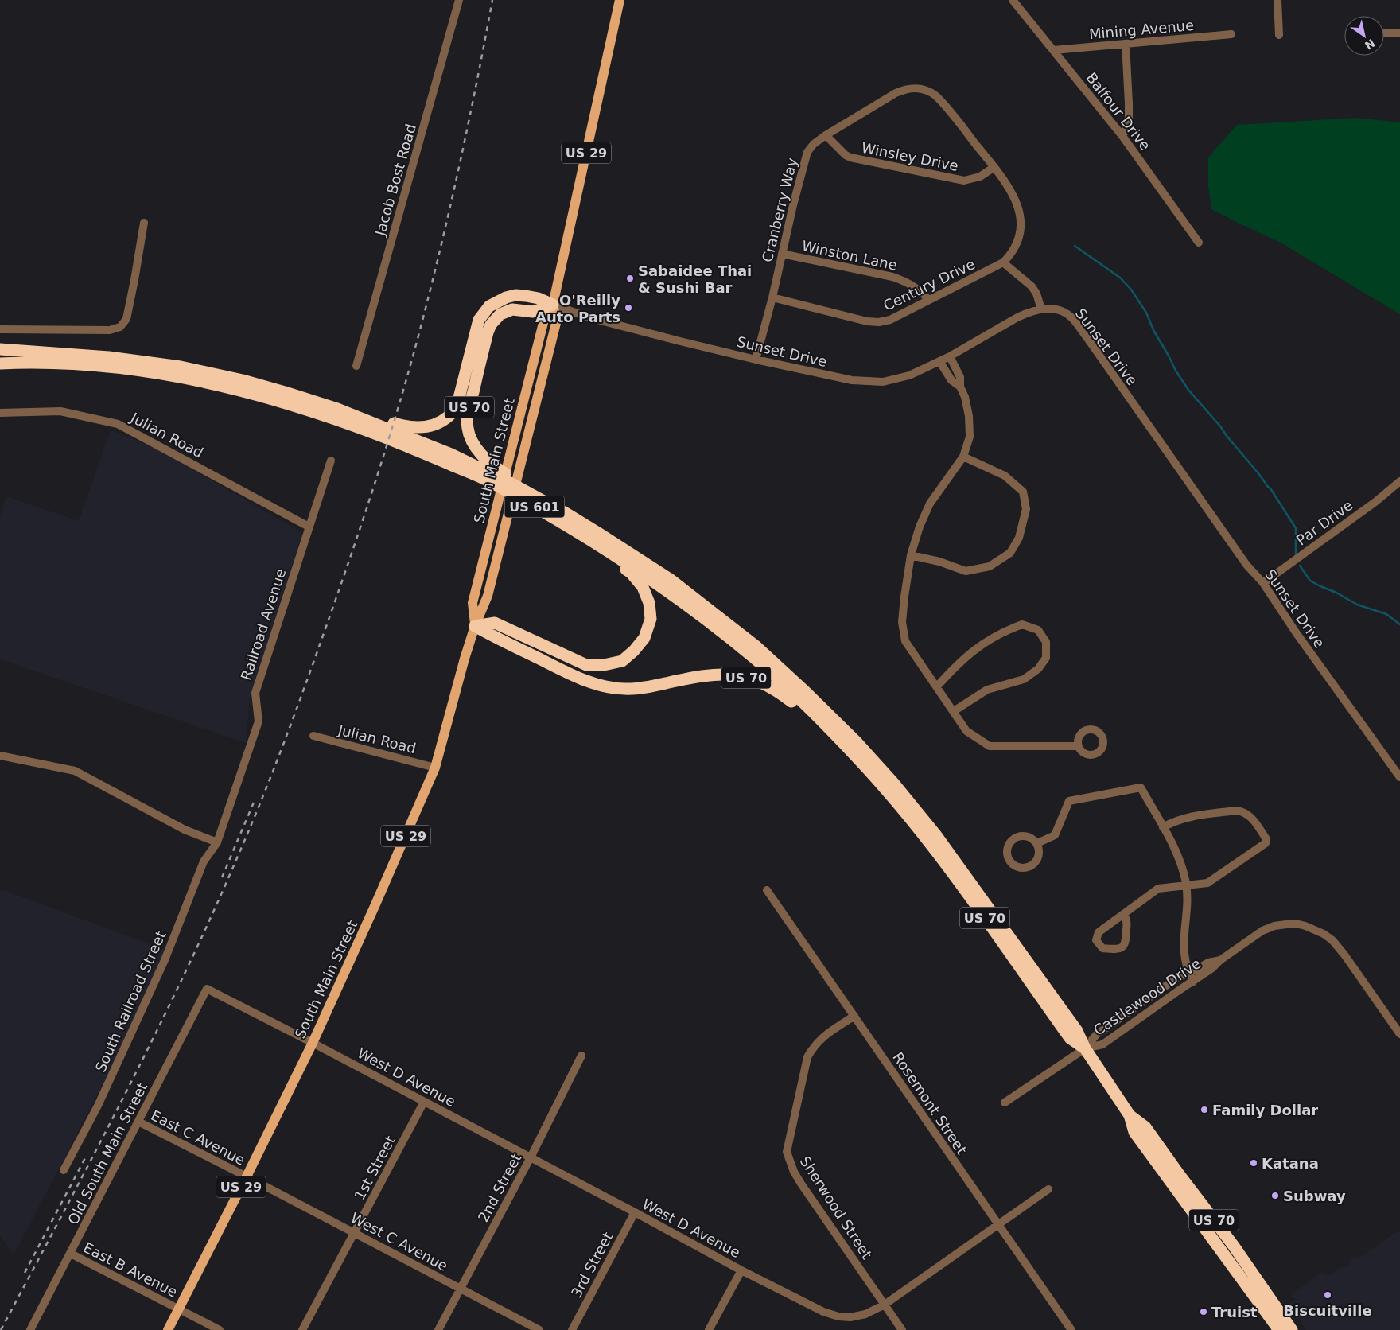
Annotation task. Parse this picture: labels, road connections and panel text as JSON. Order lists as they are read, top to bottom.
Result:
{
  "streets": {
    "highway": ["US 70", "US 601"],
    "main road": ["US 29", "South Main Street"],
    "street": [
      "Mining Avenue",
      "Balfour Drive",
      "Winsley Drive",
      "Jacob Bost Road",
      "Cranberry Way",
      "Winston Lane",
      "Century Drive",
      "Sunset Drive",
      "Julian Road",
      "Par Drive",
      "Railroad Avenue",
      "Castlewood Drive",
      "South Railroad Street",
      "West D Avenue",
      "Rosemont Street",
      "East C Avenue",
      "Old South Main Street",
      "1st Street",
      "2nd Street",
      "Sherwood Street",
      "West C Avenue",
      "3rd Street",
      "East B Avenue"
    ]
  },
  "crossings": [
    ["Mining Avenue", "Balfour Drive"],
    ["Winsley Drive", "Cranberry Way"],
    ["Cranberry Way", "Winston Lane"],
    ["Cranberry Way", "Century Drive"],
    ["Cranberry Way", "Sunset Drive"],
    ["Winston Lane", "Century Drive"],
    ["Sunset Drive", "US 70"],
    ["Sunset Drive", "South Main Street"],
    ["Sunset Drive", "Par Drive"],
    ["US 70", "South Main Street"],
    ["US 70", "US 601"],
    ["US 70", "Castlewood Drive"],
    ["Julian Road", "South Main Street"],
    ["Julian Road", "Railroad Avenue"],
    ["South Main Street", "West D Avenue"],
    ["South Main Street", "East C Avenue"],
    ["South Main Street", "West C Avenue"],
    ["South Main Street", "East B Avenue"],
    ["Railroad Avenue", "South Railroad Street"],
    ["West D Avenue", "Rosemont Street"],
    ["West D Avenue", "Old South Main Street"],
    ["West D Avenue", "1st Street"],
    ["West D Avenue", "2nd Street"],
    ["West D Avenue", "Sherwood Street"],
    ["West D Avenue", "3rd Street"],
    ["Rosemont Street", "Sherwood Street"],
    ["East C Avenue", "Old South Main Street"],
    ["East C Avenue", "West C Avenue"],
    ["Old South Main Street", "East B Avenue"],
    ["1st Street", "West C Avenue"],
    ["2nd Street", "West C Avenue"]
  ],
  "places": [
    "Sabaidee Thai & Sushi Bar",
    "O'Reilly Auto Parts",
    "Family Dollar",
    "Katana",
    "Subway",
    "Biscuitville",
    "Truist"
  ],
  "north": "bottom right"
}
